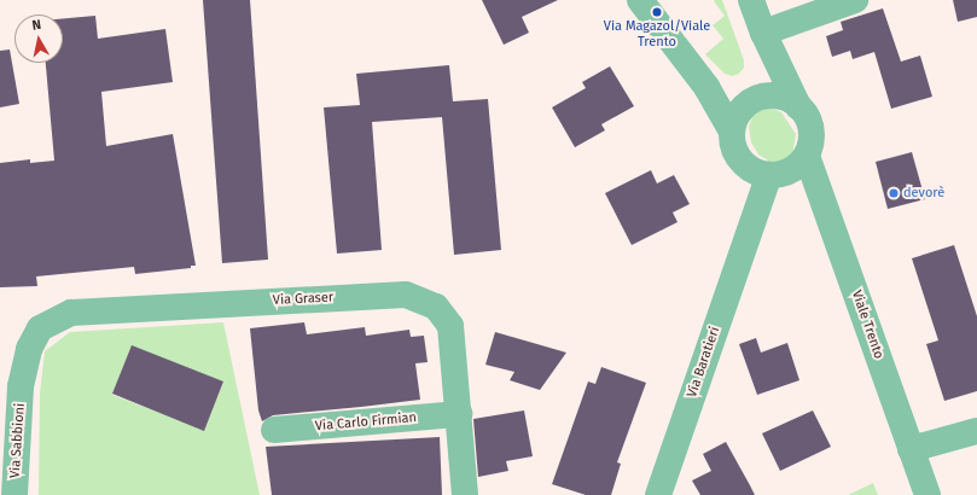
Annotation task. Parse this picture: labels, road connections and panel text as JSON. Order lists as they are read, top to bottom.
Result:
{
  "streets": {
    "street": [
      "Via Graser",
      "Viale Trento",
      "Via Baratieri",
      "Via Carlo Firmian",
      "Via Sabbioni"
    ]
  },
  "crossings": [
    ["Via Graser", "Via Carlo Firmian"],
    ["Via Graser", "Via Sabbioni"],
    ["Viale Trento", "Via Baratieri"]
  ],
  "places": ["Via Magazol/Viale Trento", "devorè"],
  "north": "top"
}
